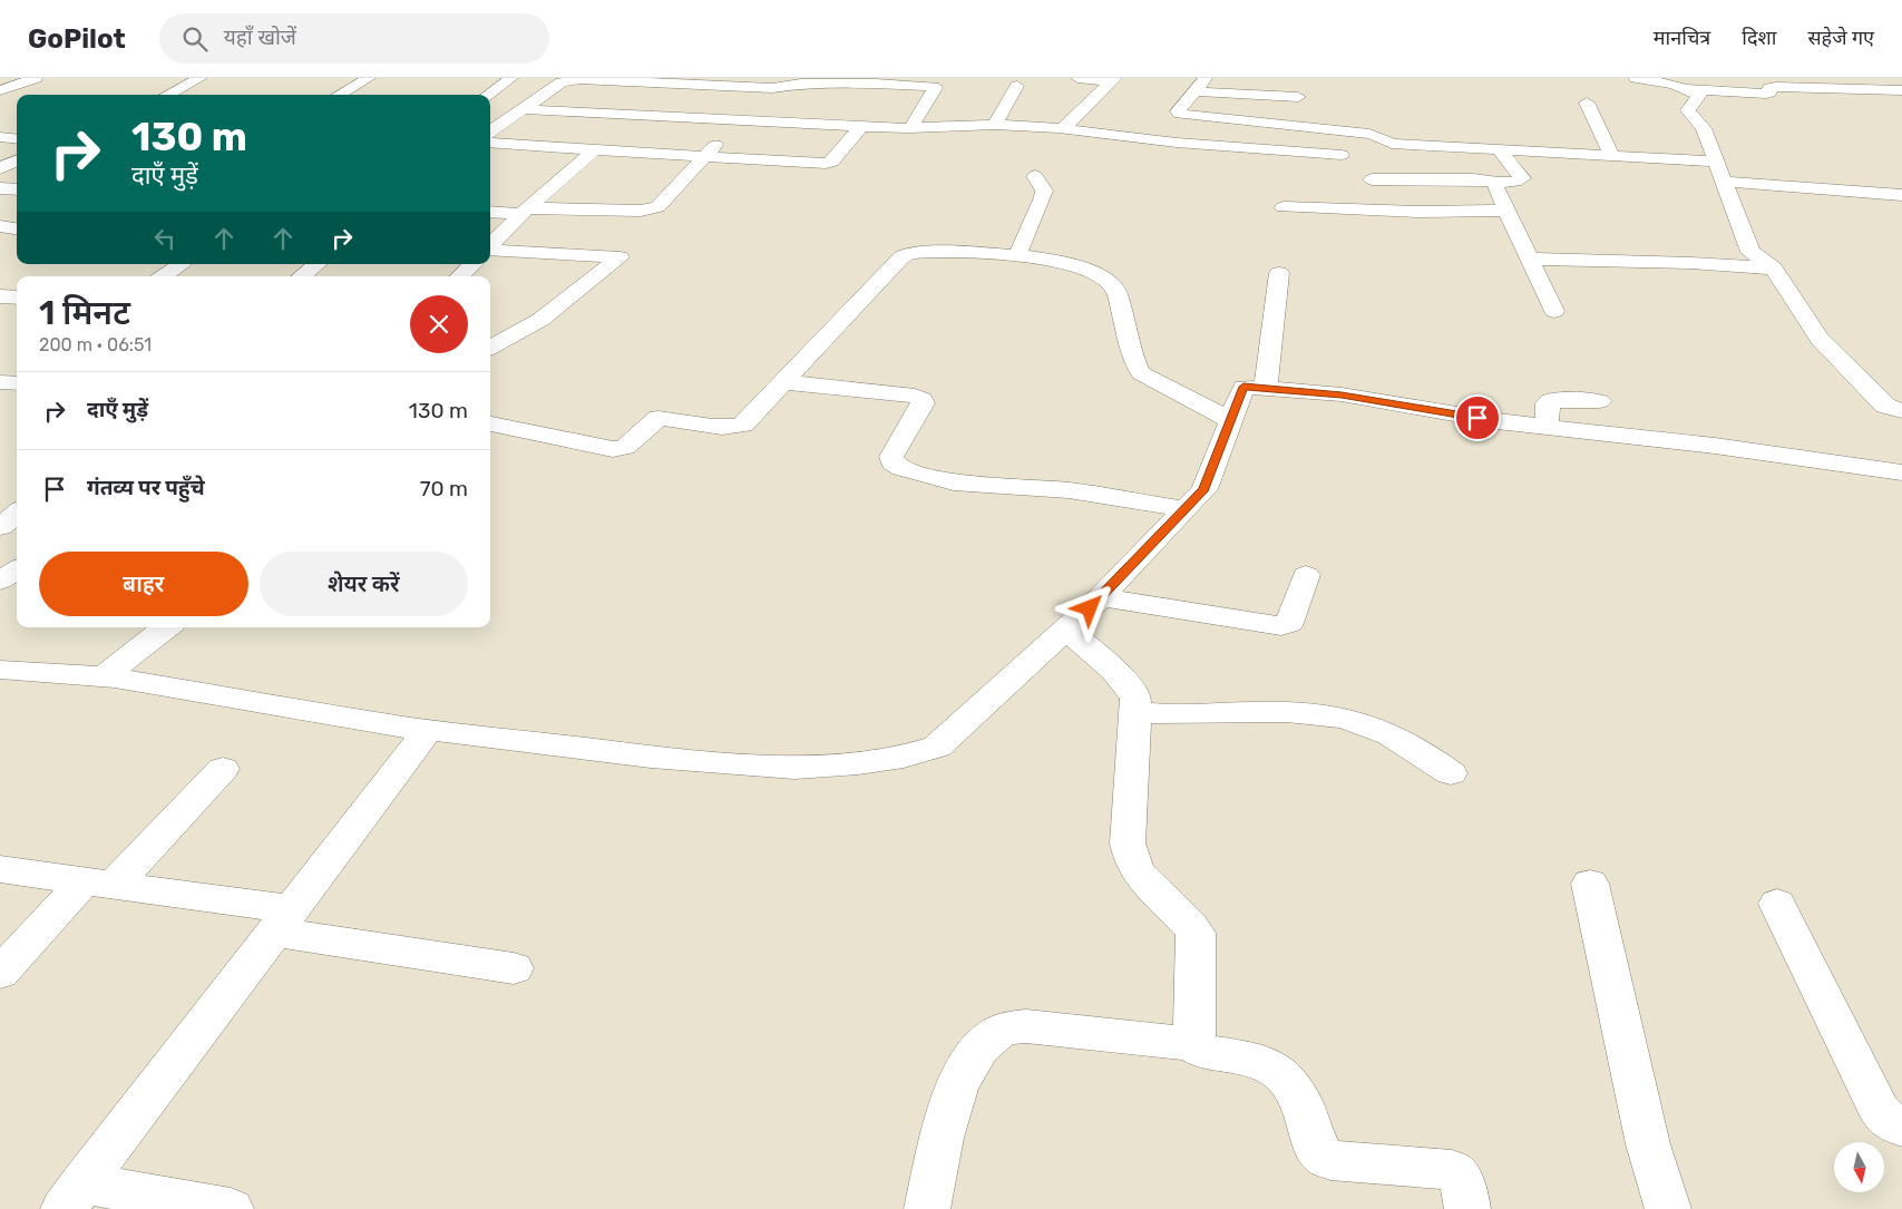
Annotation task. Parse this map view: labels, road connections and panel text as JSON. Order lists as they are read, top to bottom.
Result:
{
  "north": "bottom",
  "page": {
    "header": "GoPilot",
    "search": "यहाँ खोजें",
    "nav": ["मानचित्र", "दिशा", "सहेजे गए"],
    "turn": ["130 m", "दाएँ मुड़ें"],
    "heading": ["1 मिनट", "200 m · 06:51"],
    "list": [
      {
        "name": "दाएँ मुड़ें",
        "value": "130 m"
      },
      {
        "name": "गंतव्य पर पहुँचे",
        "value": "70 m"
      }
    ],
    "buttons": ["बाहर", "शेयर करें"]
  }
}
